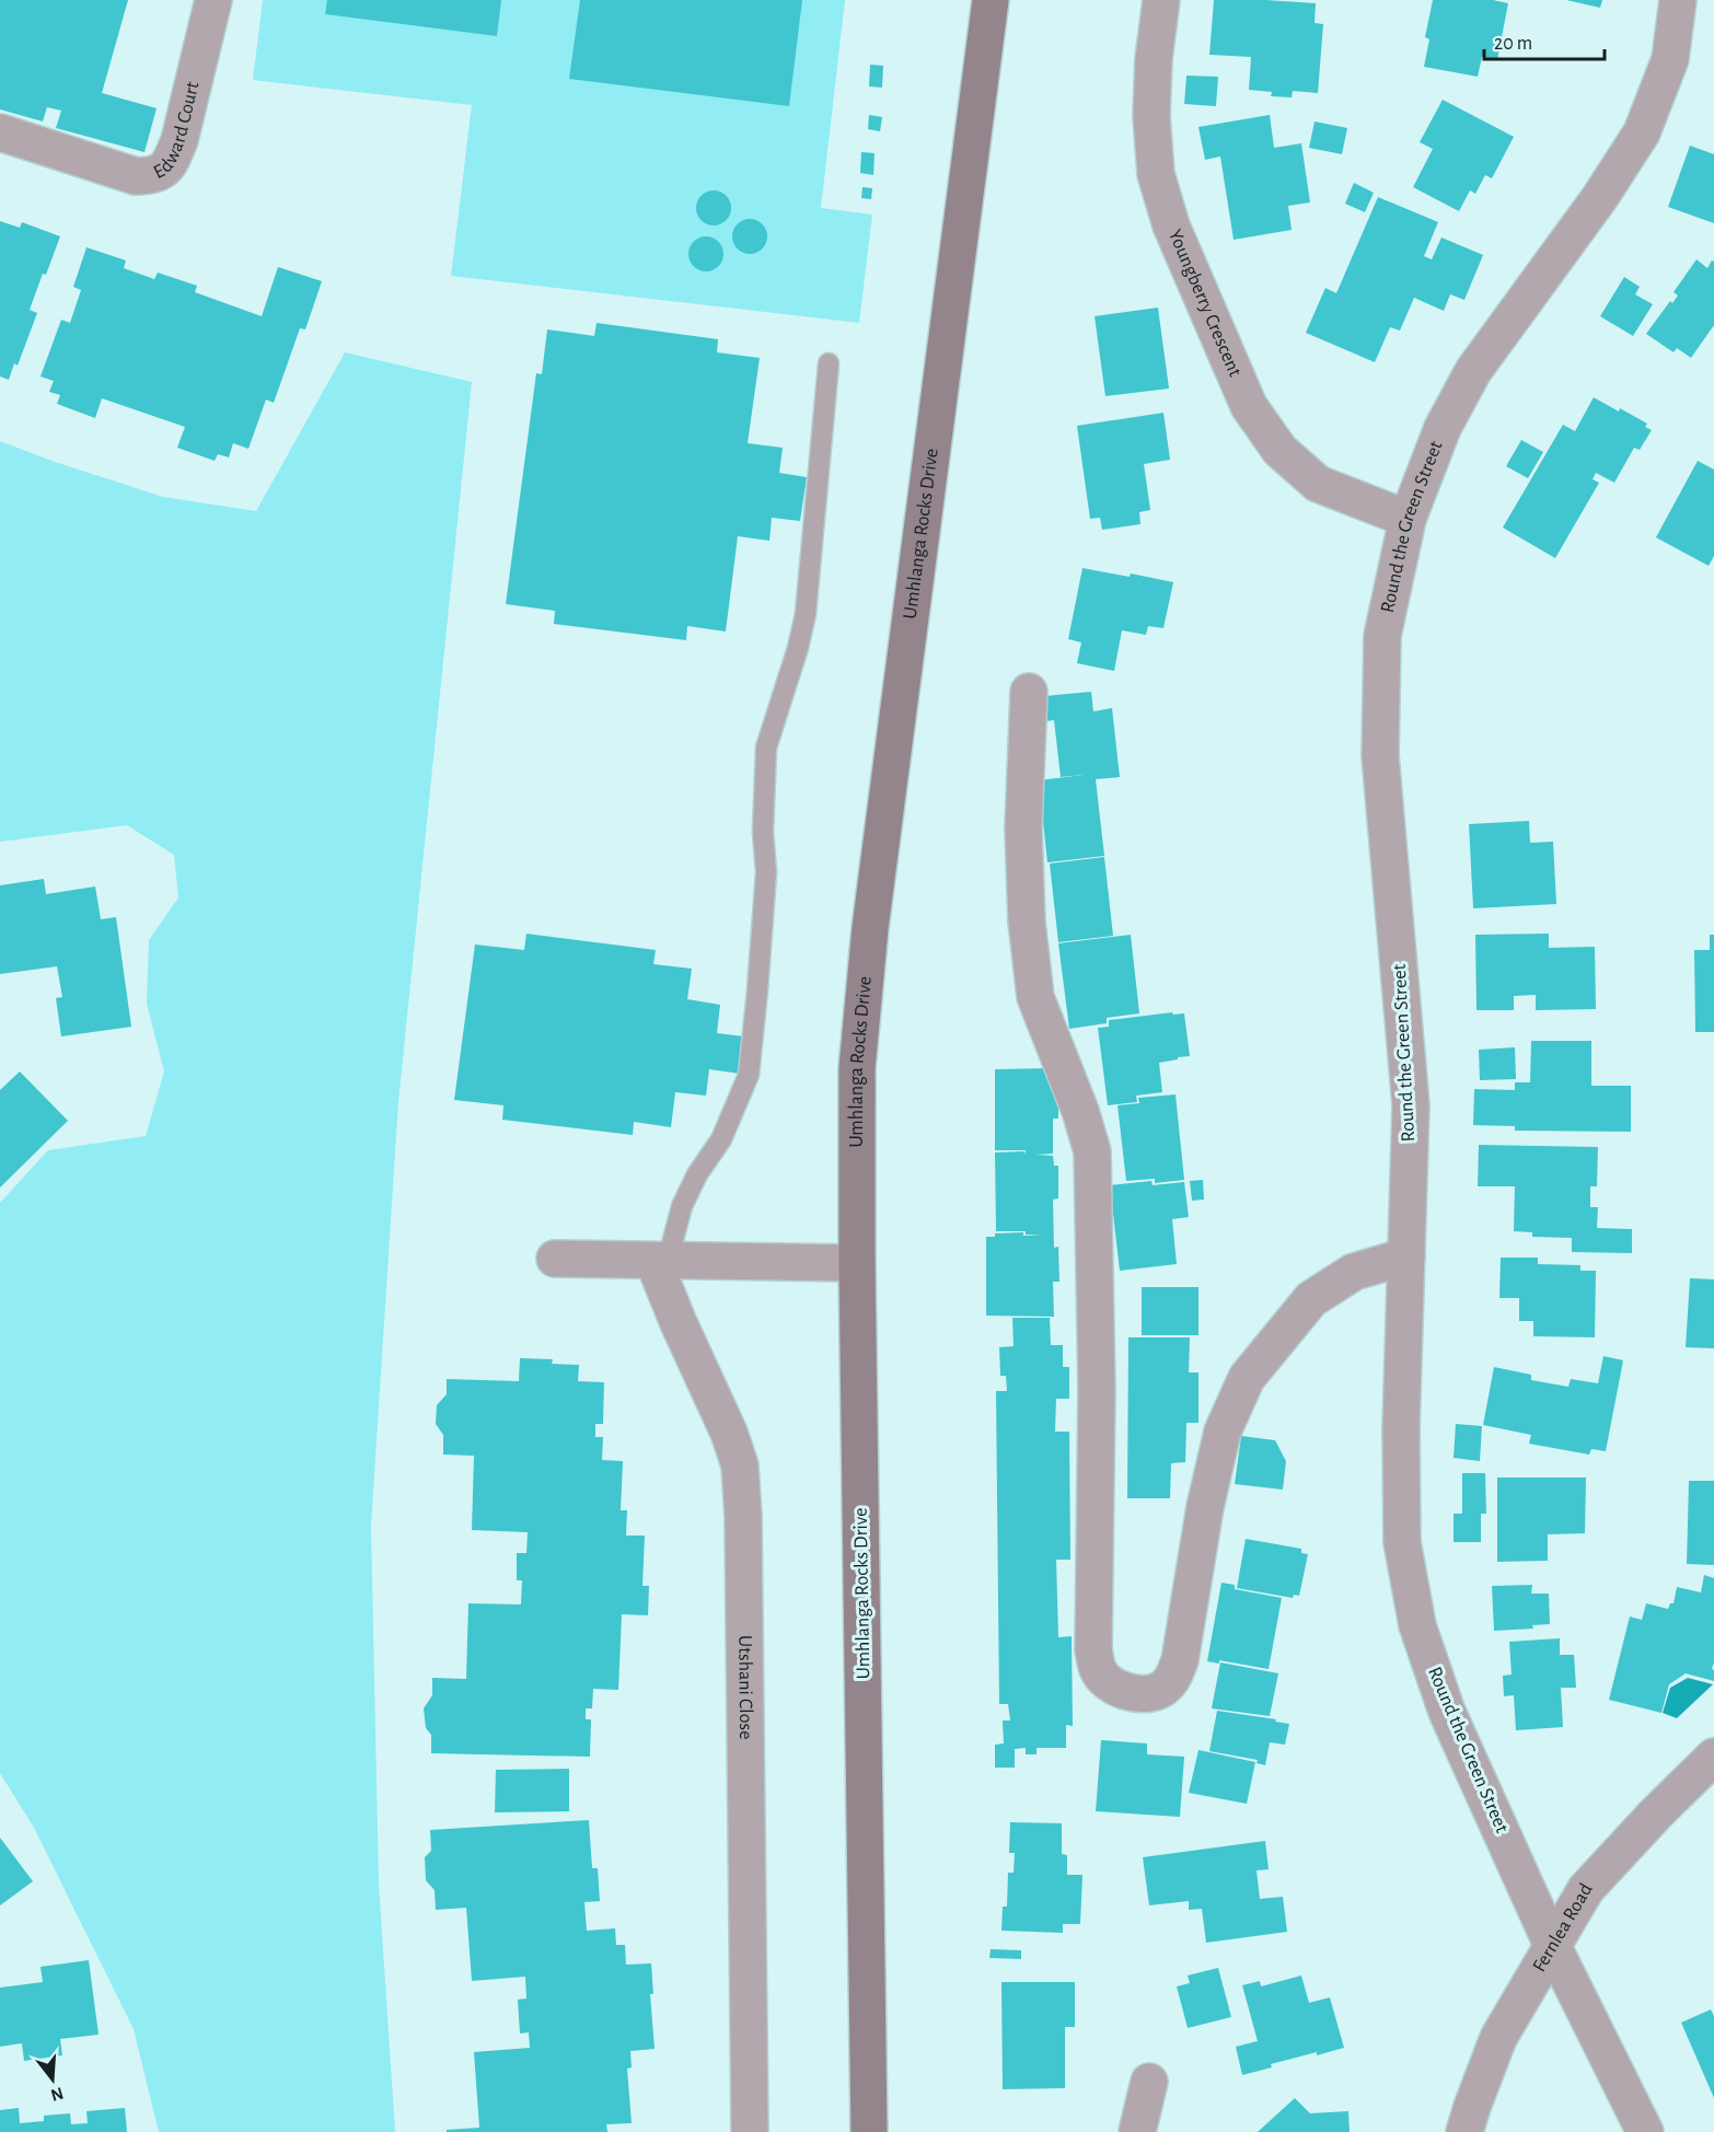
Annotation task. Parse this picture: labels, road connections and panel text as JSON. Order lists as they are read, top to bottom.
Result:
{
  "streets": {
    "main road": ["Umhlanga Rocks Drive"],
    "street": [
      "Edward Court",
      "Youngberry Crescent",
      "Round the Green Street",
      "Utshani Close",
      "Fernlea Road"
    ]
  },
  "crossings": [
    ["Youngberry Crescent", "Round the Green Street"],
    ["Round the Green Street", "Fernlea Road"]
  ],
  "scale_bar": "20 m",
  "north": "bottom"
}
